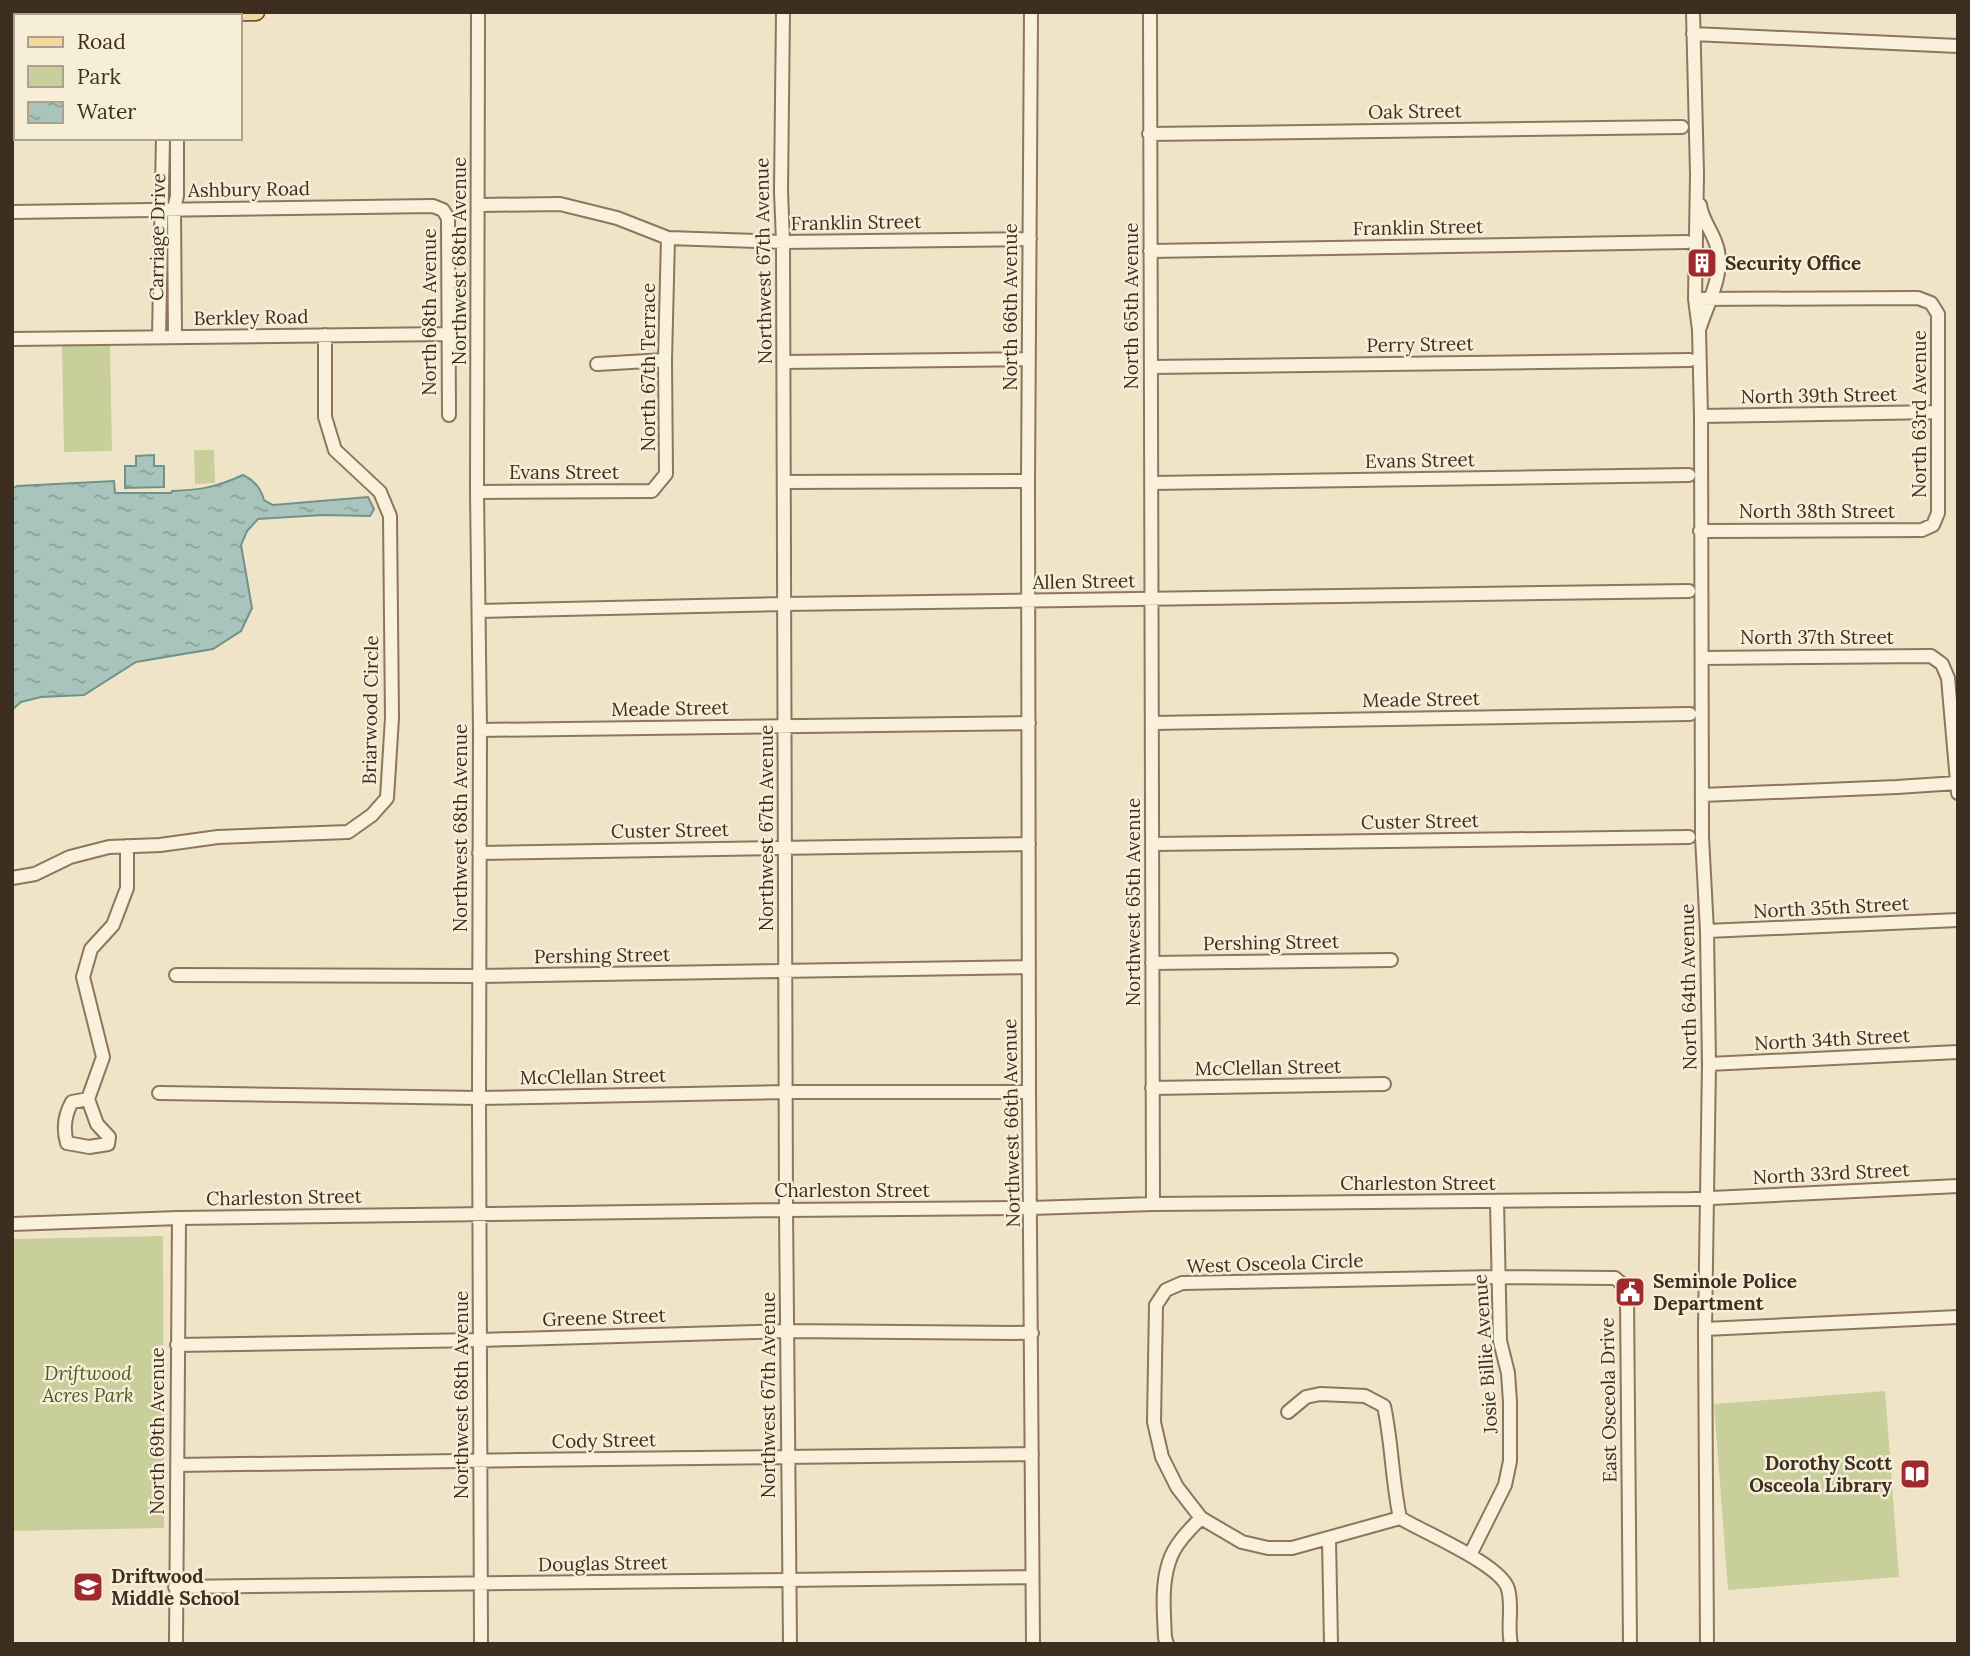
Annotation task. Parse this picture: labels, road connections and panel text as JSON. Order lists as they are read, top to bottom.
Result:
{
  "streets": {
    "street": [
      "Oak Street",
      "Ashbury Road",
      "Franklin Street",
      "Carriage Drive",
      "Northwest 68th Avenue",
      "Northwest 67th Avenue",
      "North 65th Avenue",
      "North 66th Avenue",
      "North 68th Avenue",
      "Berkley Road",
      "Perry Street",
      "North 67th Terrace",
      "North 39th Street",
      "North 63rd Avenue",
      "Evans Street",
      "North 38th Street",
      "Allen Street",
      "North 37th Street",
      "Meade Street",
      "Briarwood Circle",
      "Custer Street",
      "Northwest 65th Avenue",
      "North 35th Street",
      "Pershing Street",
      "North 64th Avenue",
      "North 34th Street",
      "McClellan Street",
      "Northwest 66th Avenue",
      "North 33rd Street",
      "Charleston Street",
      "West Osceola Circle",
      "Greene Street",
      "Josie Billie Avenue",
      "East Osceola Drive",
      "North 69th Avenue",
      "Cody Street",
      "Douglas Street"
    ]
  },
  "crossings": [
    ["Oak Street", "North 65th Avenue"],
    ["Ashbury Road", "Carriage Drive"],
    ["Ashbury Road", "North 68th Avenue"],
    ["Franklin Street", "Northwest 68th Avenue"],
    ["Franklin Street", "Northwest 67th Avenue"],
    ["Franklin Street", "North 65th Avenue"],
    ["Franklin Street", "North 66th Avenue"],
    ["Franklin Street", "North 67th Terrace"],
    ["Carriage Drive", "Berkley Road"],
    ["Northwest 68th Avenue", "Evans Street"],
    ["Northwest 68th Avenue", "Allen Street"],
    ["Northwest 68th Avenue", "Meade Street"],
    ["Northwest 68th Avenue", "Custer Street"],
    ["Northwest 68th Avenue", "Pershing Street"],
    ["Northwest 68th Avenue", "McClellan Street"],
    ["Northwest 68th Avenue", "Charleston Street"],
    ["Northwest 68th Avenue", "Greene Street"],
    ["Northwest 68th Avenue", "Cody Street"],
    ["Northwest 68th Avenue", "Douglas Street"],
    ["Northwest 67th Avenue", "Allen Street"],
    ["Northwest 67th Avenue", "Meade Street"],
    ["Northwest 67th Avenue", "Custer Street"],
    ["Northwest 67th Avenue", "Pershing Street"],
    ["Northwest 67th Avenue", "McClellan Street"],
    ["Northwest 67th Avenue", "Charleston Street"],
    ["Northwest 67th Avenue", "Greene Street"],
    ["Northwest 67th Avenue", "Cody Street"],
    ["Northwest 67th Avenue", "Douglas Street"],
    ["North 65th Avenue", "Perry Street"],
    ["North 65th Avenue", "Evans Street"],
    ["North 65th Avenue", "Allen Street"],
    ["North 65th Avenue", "Northwest 65th Avenue"],
    ["North 66th Avenue", "Allen Street"],
    ["North 66th Avenue", "Northwest 66th Avenue"],
    ["North 68th Avenue", "Berkley Road"],
    ["Berkley Road", "Briarwood Circle"],
    ["North 67th Terrace", "Evans Street"],
    ["North 39th Street", "North 63rd Avenue"],
    ["North 39th Street", "North 64th Avenue"],
    ["North 63rd Avenue", "North 38th Street"],
    ["North 63rd Avenue", "North 64th Avenue"],
    ["North 38th Street", "North 64th Avenue"],
    ["Allen Street", "Northwest 65th Avenue"],
    ["Allen Street", "Northwest 66th Avenue"],
    ["North 37th Street", "North 64th Avenue"],
    ["Meade Street", "Northwest 65th Avenue"],
    ["Meade Street", "Northwest 66th Avenue"],
    ["Custer Street", "Northwest 65th Avenue"],
    ["Custer Street", "Northwest 66th Avenue"],
    ["Northwest 65th Avenue", "Pershing Street"],
    ["Northwest 65th Avenue", "McClellan Street"],
    ["Northwest 65th Avenue", "Charleston Street"],
    ["North 35th Street", "North 64th Avenue"],
    ["Pershing Street", "Northwest 66th Avenue"],
    ["North 64th Avenue", "North 34th Street"],
    ["North 64th Avenue", "North 33rd Street"],
    ["McClellan Street", "Northwest 66th Avenue"],
    ["Northwest 66th Avenue", "Charleston Street"],
    ["Northwest 66th Avenue", "Greene Street"],
    ["Northwest 66th Avenue", "Cody Street"],
    ["Northwest 66th Avenue", "Douglas Street"],
    ["North 33rd Street", "Charleston Street"],
    ["Charleston Street", "Josie Billie Avenue"],
    ["Charleston Street", "North 69th Avenue"],
    ["West Osceola Circle", "Josie Billie Avenue"],
    ["West Osceola Circle", "East Osceola Drive"],
    ["Greene Street", "North 69th Avenue"],
    ["Josie Billie Avenue", "East Osceola Drive"],
    ["North 69th Avenue", "Cody Street"],
    ["North 69th Avenue", "Douglas Street"]
  ],
  "parks": ["Driftwood Acres Park"],
  "places": {
    "building": ["Security Office"],
    "public building": ["Seminole Police Department"],
    "library": ["Dorothy Scott Osceola Library"],
    "school or university": ["Driftwood Middle School"]
  },
  "legend": ["Road", "Park", "Water"]
}
